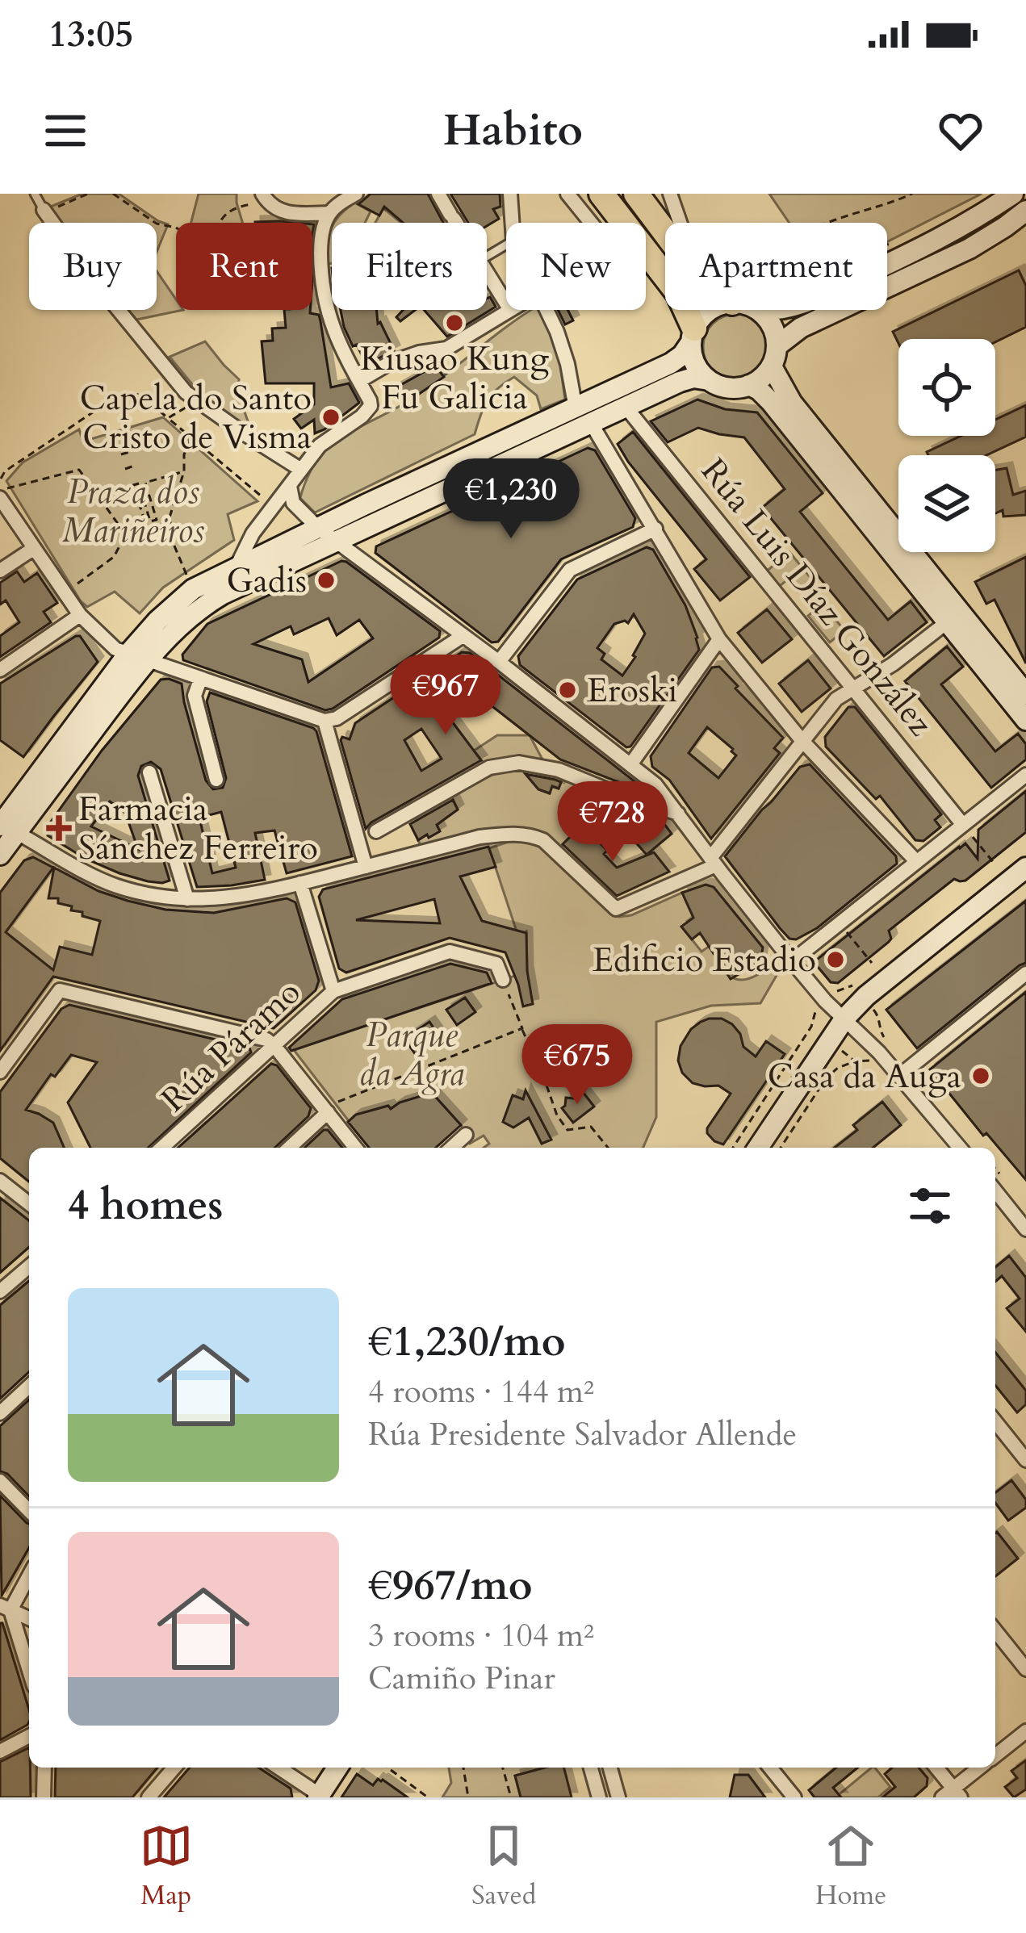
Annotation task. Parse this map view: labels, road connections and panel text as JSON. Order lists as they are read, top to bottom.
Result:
{
  "streets": {
    "street": ["Rúa Luis Díaz González", "Rúa Páramo"]
  },
  "parks": ["Praza dos Mariñeiros", "Parque da Agra"],
  "places": {
    "other": [
      "Kiusao Kung Fu Galicia",
      "Capela do Santo Cristo de Visma",
      "Gadis",
      "Eroski",
      "Edificio Estadio",
      "Casa da Auga"
    ],
    "health": ["Farmacia Sánchez Ferreiro"]
  },
  "page": {
    "status": "13:05",
    "header": "Habito",
    "chip": [
      "Buy",
      "Rent",
      "Filters",
      "New",
      "Apartment"
    ],
    "price": [
      "€1,230",
      "€967",
      "€728",
      "€675"
    ],
    "heading": "4 homes",
    "list": [
      {
        "name": "€1,230/mo",
        "note": "4 rooms · 144 m² · Rúa Presidente Salvador Allende"
      },
      {
        "name": "€967/mo",
        "note": "3 rooms · 104 m² · Camiño Pinar"
      }
    ],
    "tabs": ["Map", "Saved", "Home"]
  }
}
